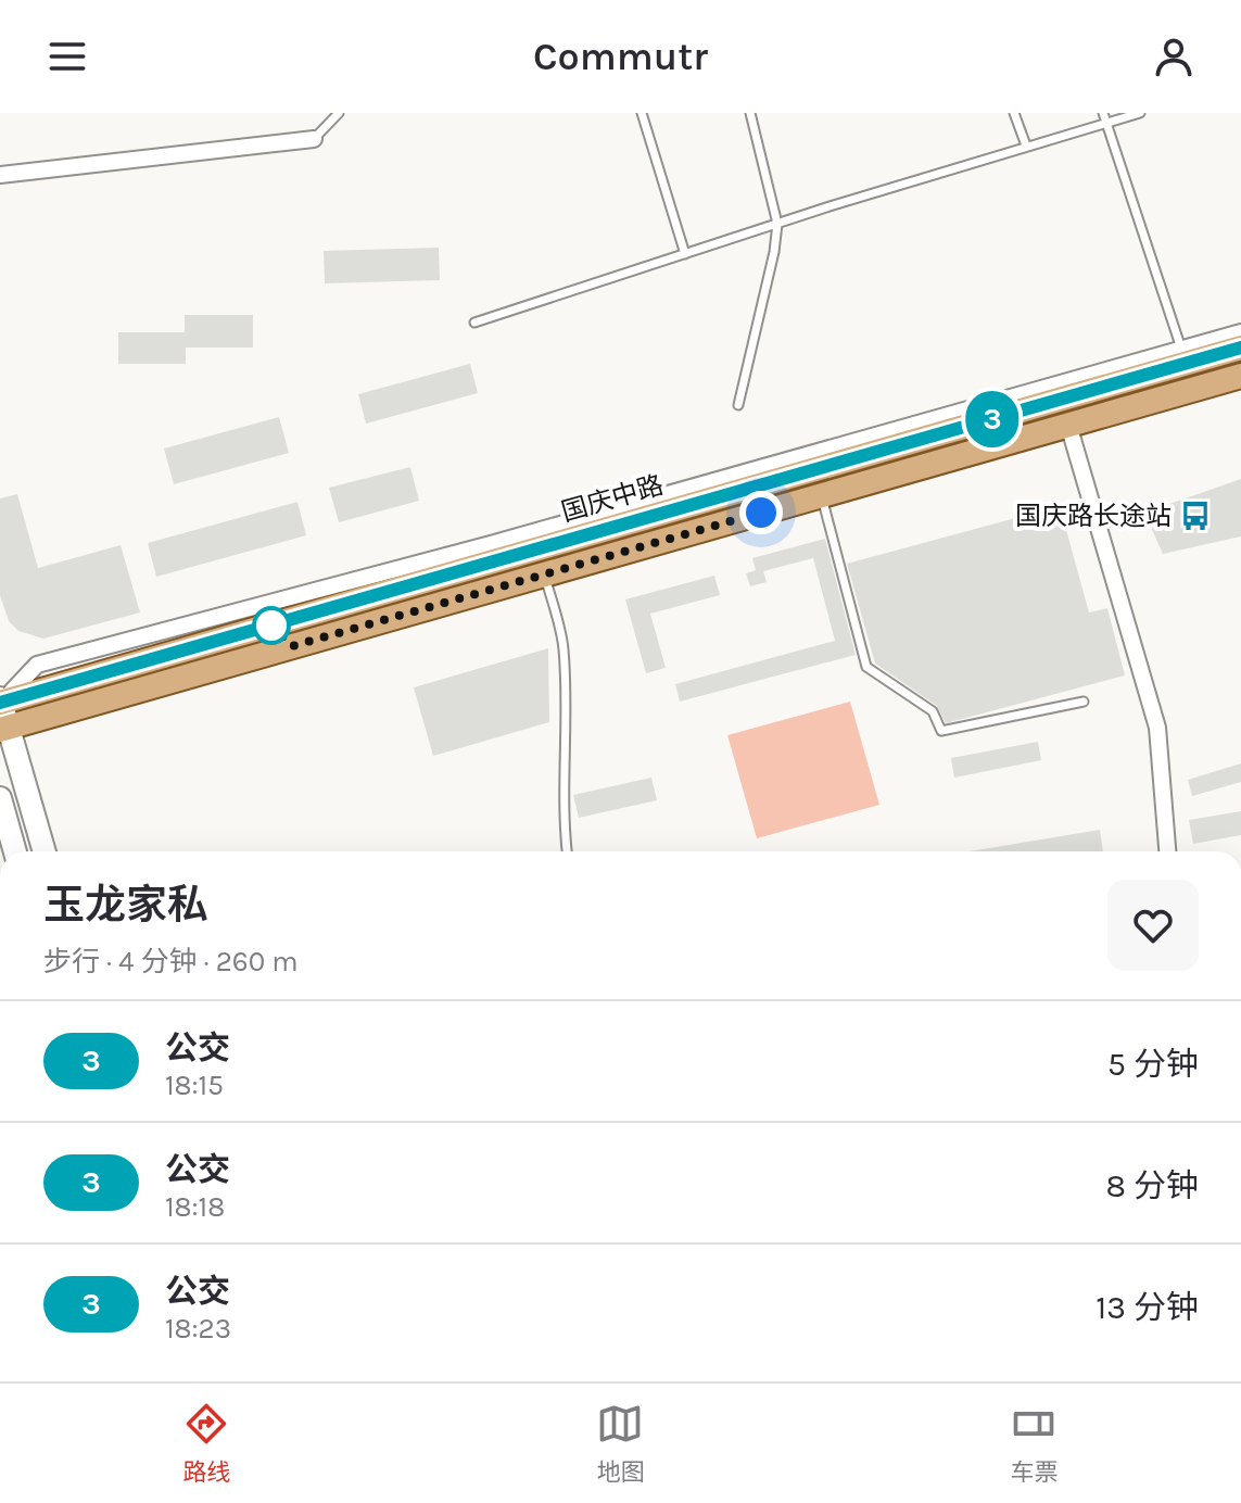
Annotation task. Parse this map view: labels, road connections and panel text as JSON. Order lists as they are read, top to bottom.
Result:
{
  "streets": {
    "main road": ["国庆中路"]
  },
  "places": {
    "bus stop": ["国庆路长途站"]
  },
  "lines": ["bus line 3"],
  "page": {
    "header": "Commutr",
    "on_map": "3",
    "heading": ["玉龙家私", "步行 · 4 分钟 · 260 m"],
    "list": [
      {
        "mark": "3",
        "name": "公交",
        "note": "18:15",
        "value": "5 分钟"
      },
      {
        "mark": "3",
        "name": "公交",
        "note": "18:18",
        "value": "8 分钟"
      },
      {
        "mark": "3",
        "name": "公交",
        "note": "18:23",
        "value": "13 分钟"
      }
    ],
    "tabs": ["路线", "地图", "车票"]
  }
}
